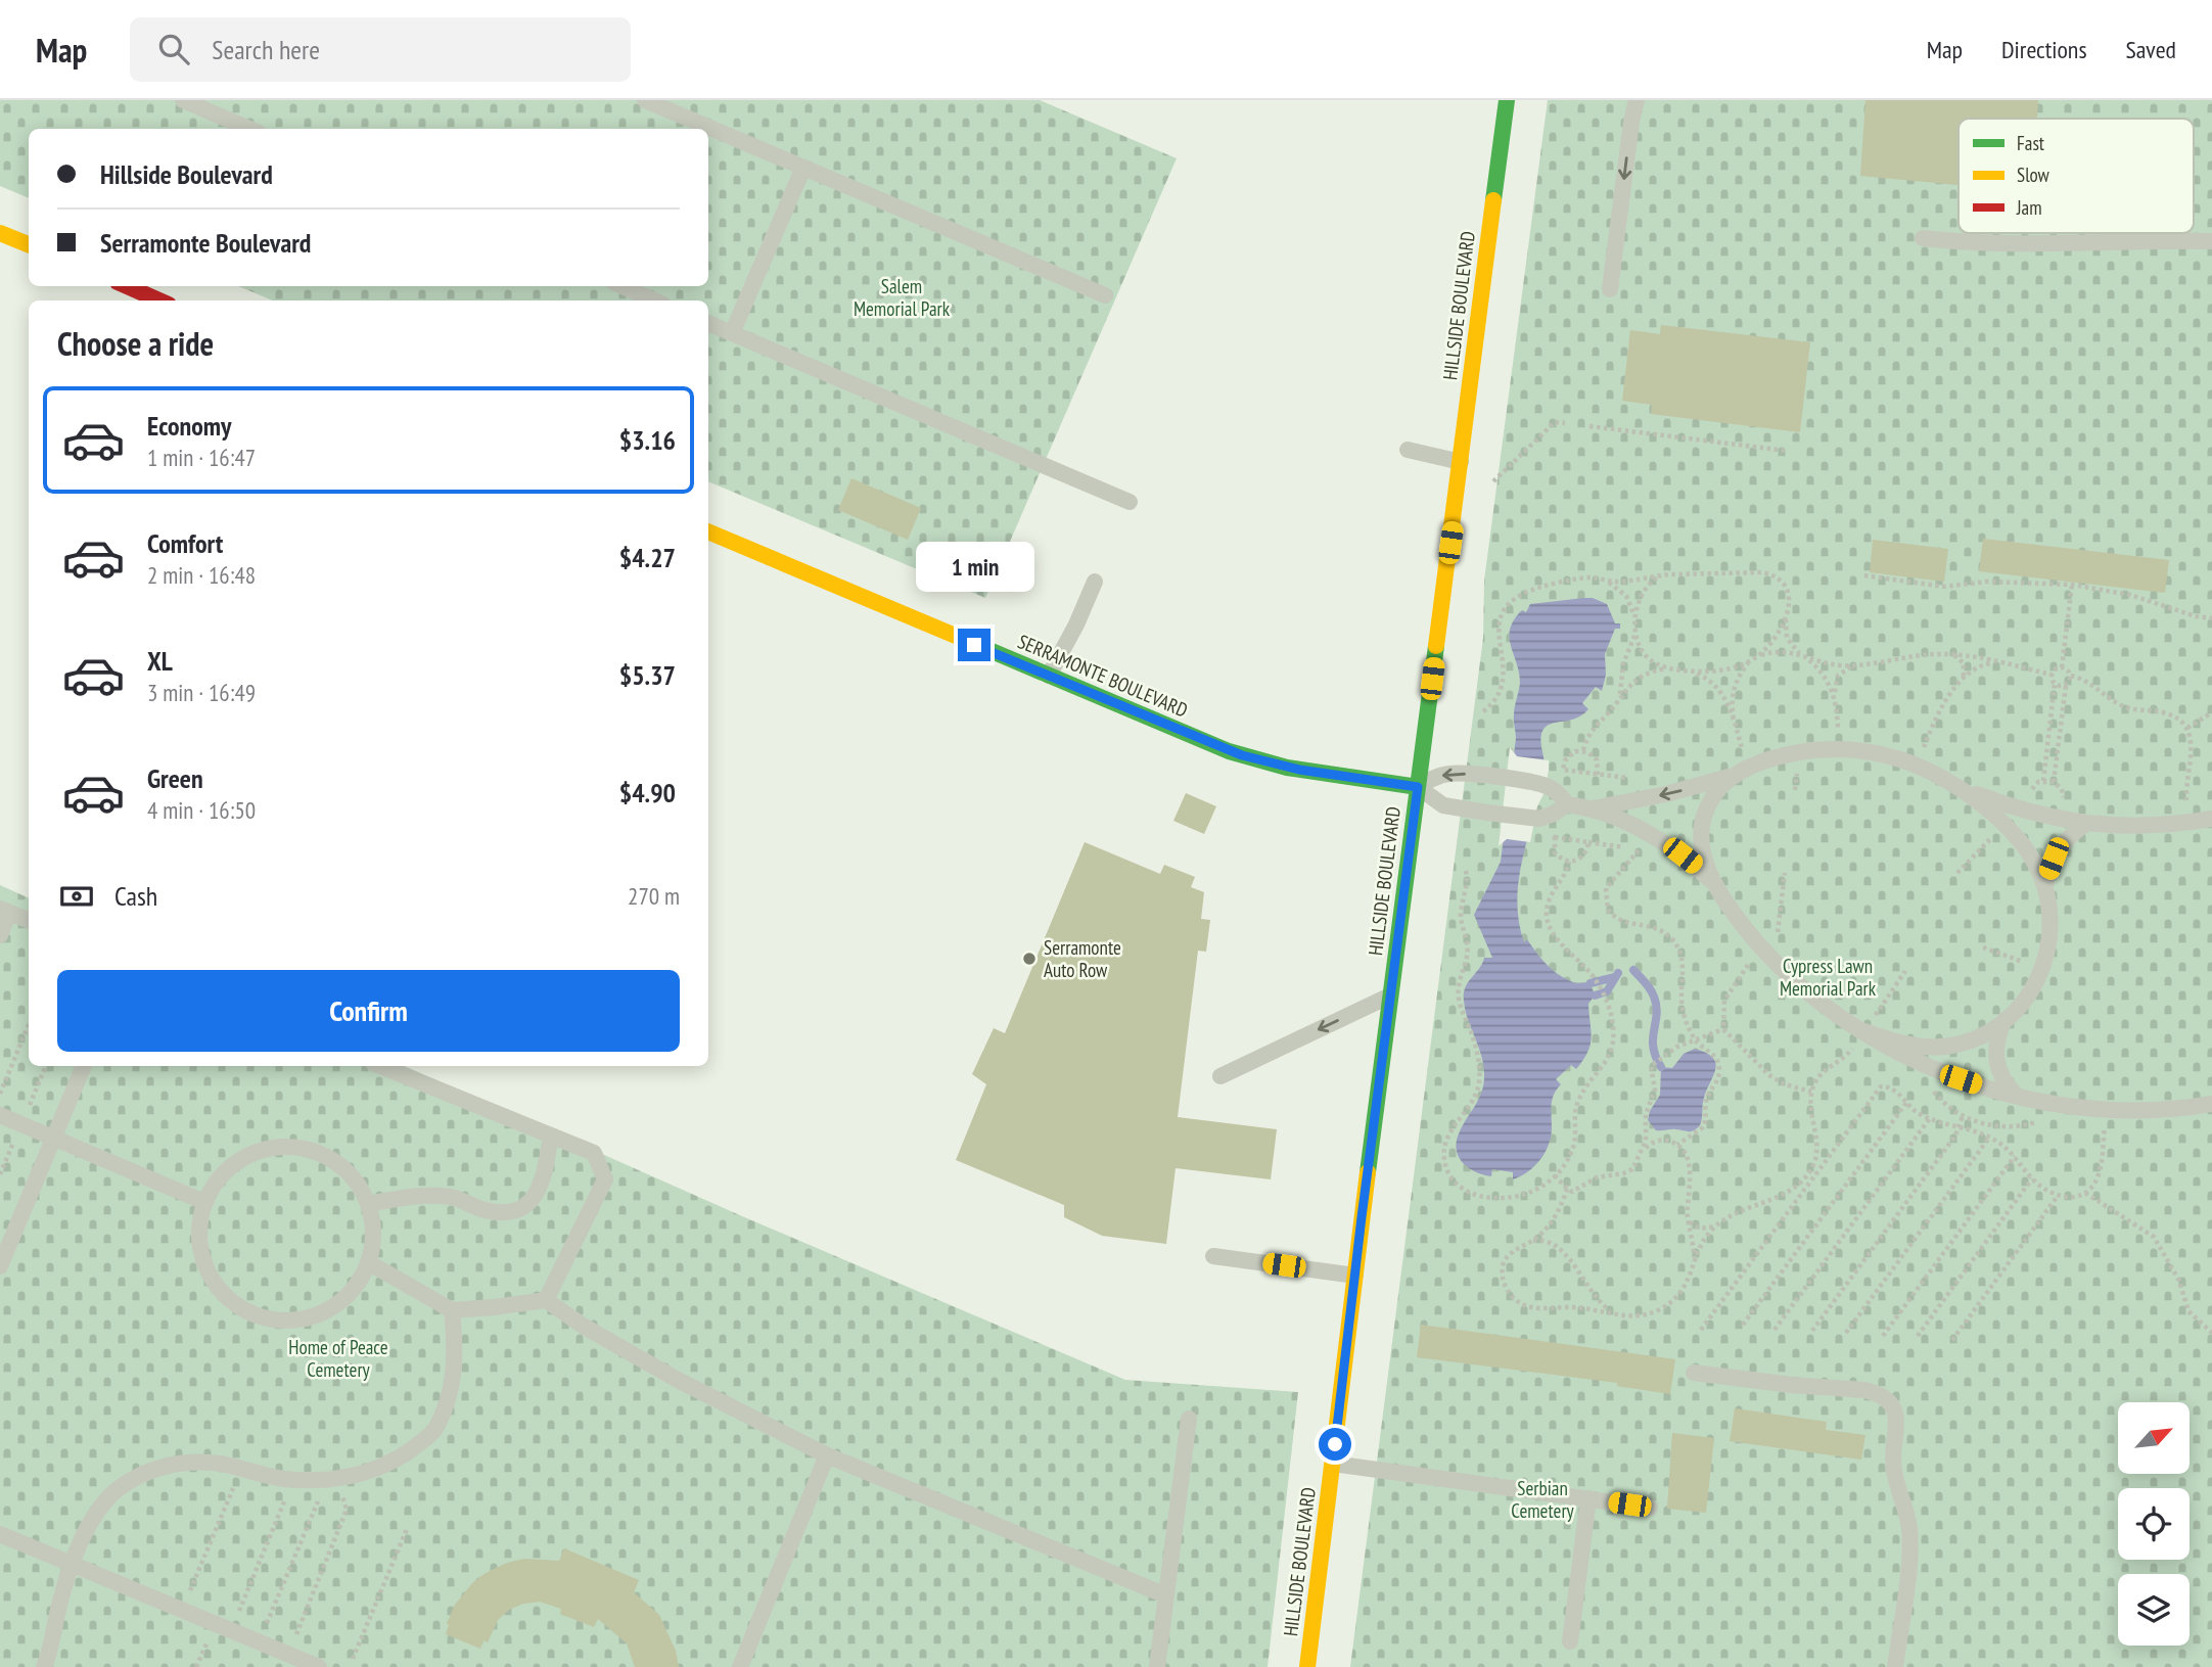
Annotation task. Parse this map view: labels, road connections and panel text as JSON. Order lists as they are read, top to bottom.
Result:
{
  "streets": {
    "main road": ["HILLSIDE BOULEVARD", "SERRAMONTE BOULEVARD"]
  },
  "crossings": [
    ["HILLSIDE BOULEVARD", "SERRAMONTE BOULEVARD"]
  ],
  "parks": [
    "Salem Memorial Park",
    "Cypress Lawn Memorial Park",
    "Home of Peace Cemetery",
    "Serbian Cemetery"
  ],
  "places": ["Serramonte Auto Row"],
  "legend": ["Fast", "Slow", "Jam"],
  "north": "top right",
  "page": {
    "header": "Map",
    "search": "Search here",
    "nav": ["Map", "Directions", "Saved"],
    "banner": ["Hillside Boulevard", "Serramonte Boulevard"],
    "heading": "Choose a ride",
    "list": [
      {
        "name": "Economy",
        "note": "1 min · 16:47",
        "value": "$3.16"
      },
      {
        "name": "Comfort",
        "note": "2 min · 16:48",
        "value": "$4.27"
      },
      {
        "name": "XL",
        "note": "3 min · 16:49",
        "value": "$5.37"
      },
      {
        "name": "Green",
        "note": "4 min · 16:50",
        "value": "$4.90"
      }
    ],
    "bubble": "1 min",
    "pay": ["Cash", "270 m"],
    "buttons": "Confirm"
  }
}
